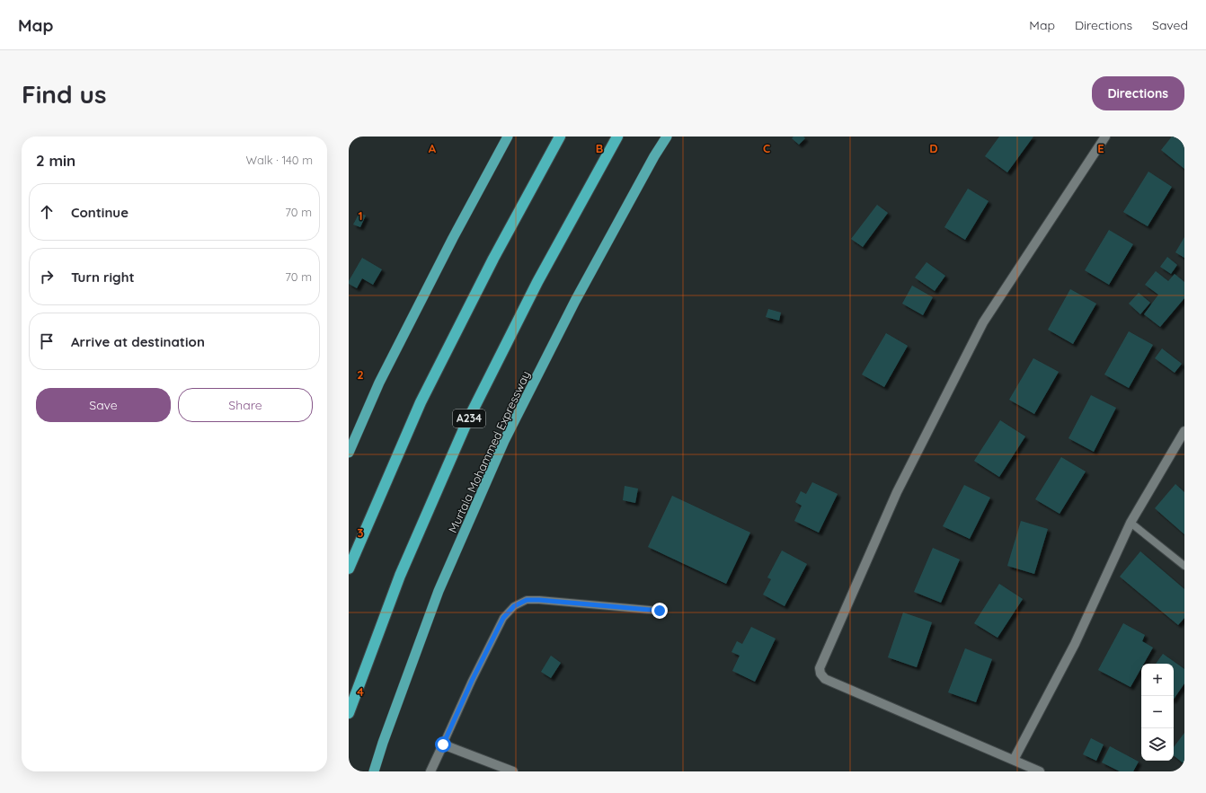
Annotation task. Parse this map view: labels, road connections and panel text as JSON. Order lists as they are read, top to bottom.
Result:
{
  "streets": {
    "highway": ["A234", "Murtala Mohammed Expressway"]
  },
  "page": {
    "header": "Map",
    "nav": ["Map", "Directions", "Saved"],
    "buttons": [
      "Directions",
      ["Save", "Share"]
    ],
    "title": "Find us",
    "heading": ["2 min", "Walk · 140 m"],
    "list": [
      ["Continue", "70 m"],
      ["Turn right", "70 m"],
      "Arrive at destination"
    ],
    "map_buttons": ["+", "−"]
  },
  "grid": {
    "columns": [
      "A",
      "B",
      "C",
      "D",
      "E"
    ],
    "rows": [
      "1",
      "2",
      "3",
      "4"
    ]
  }
}
